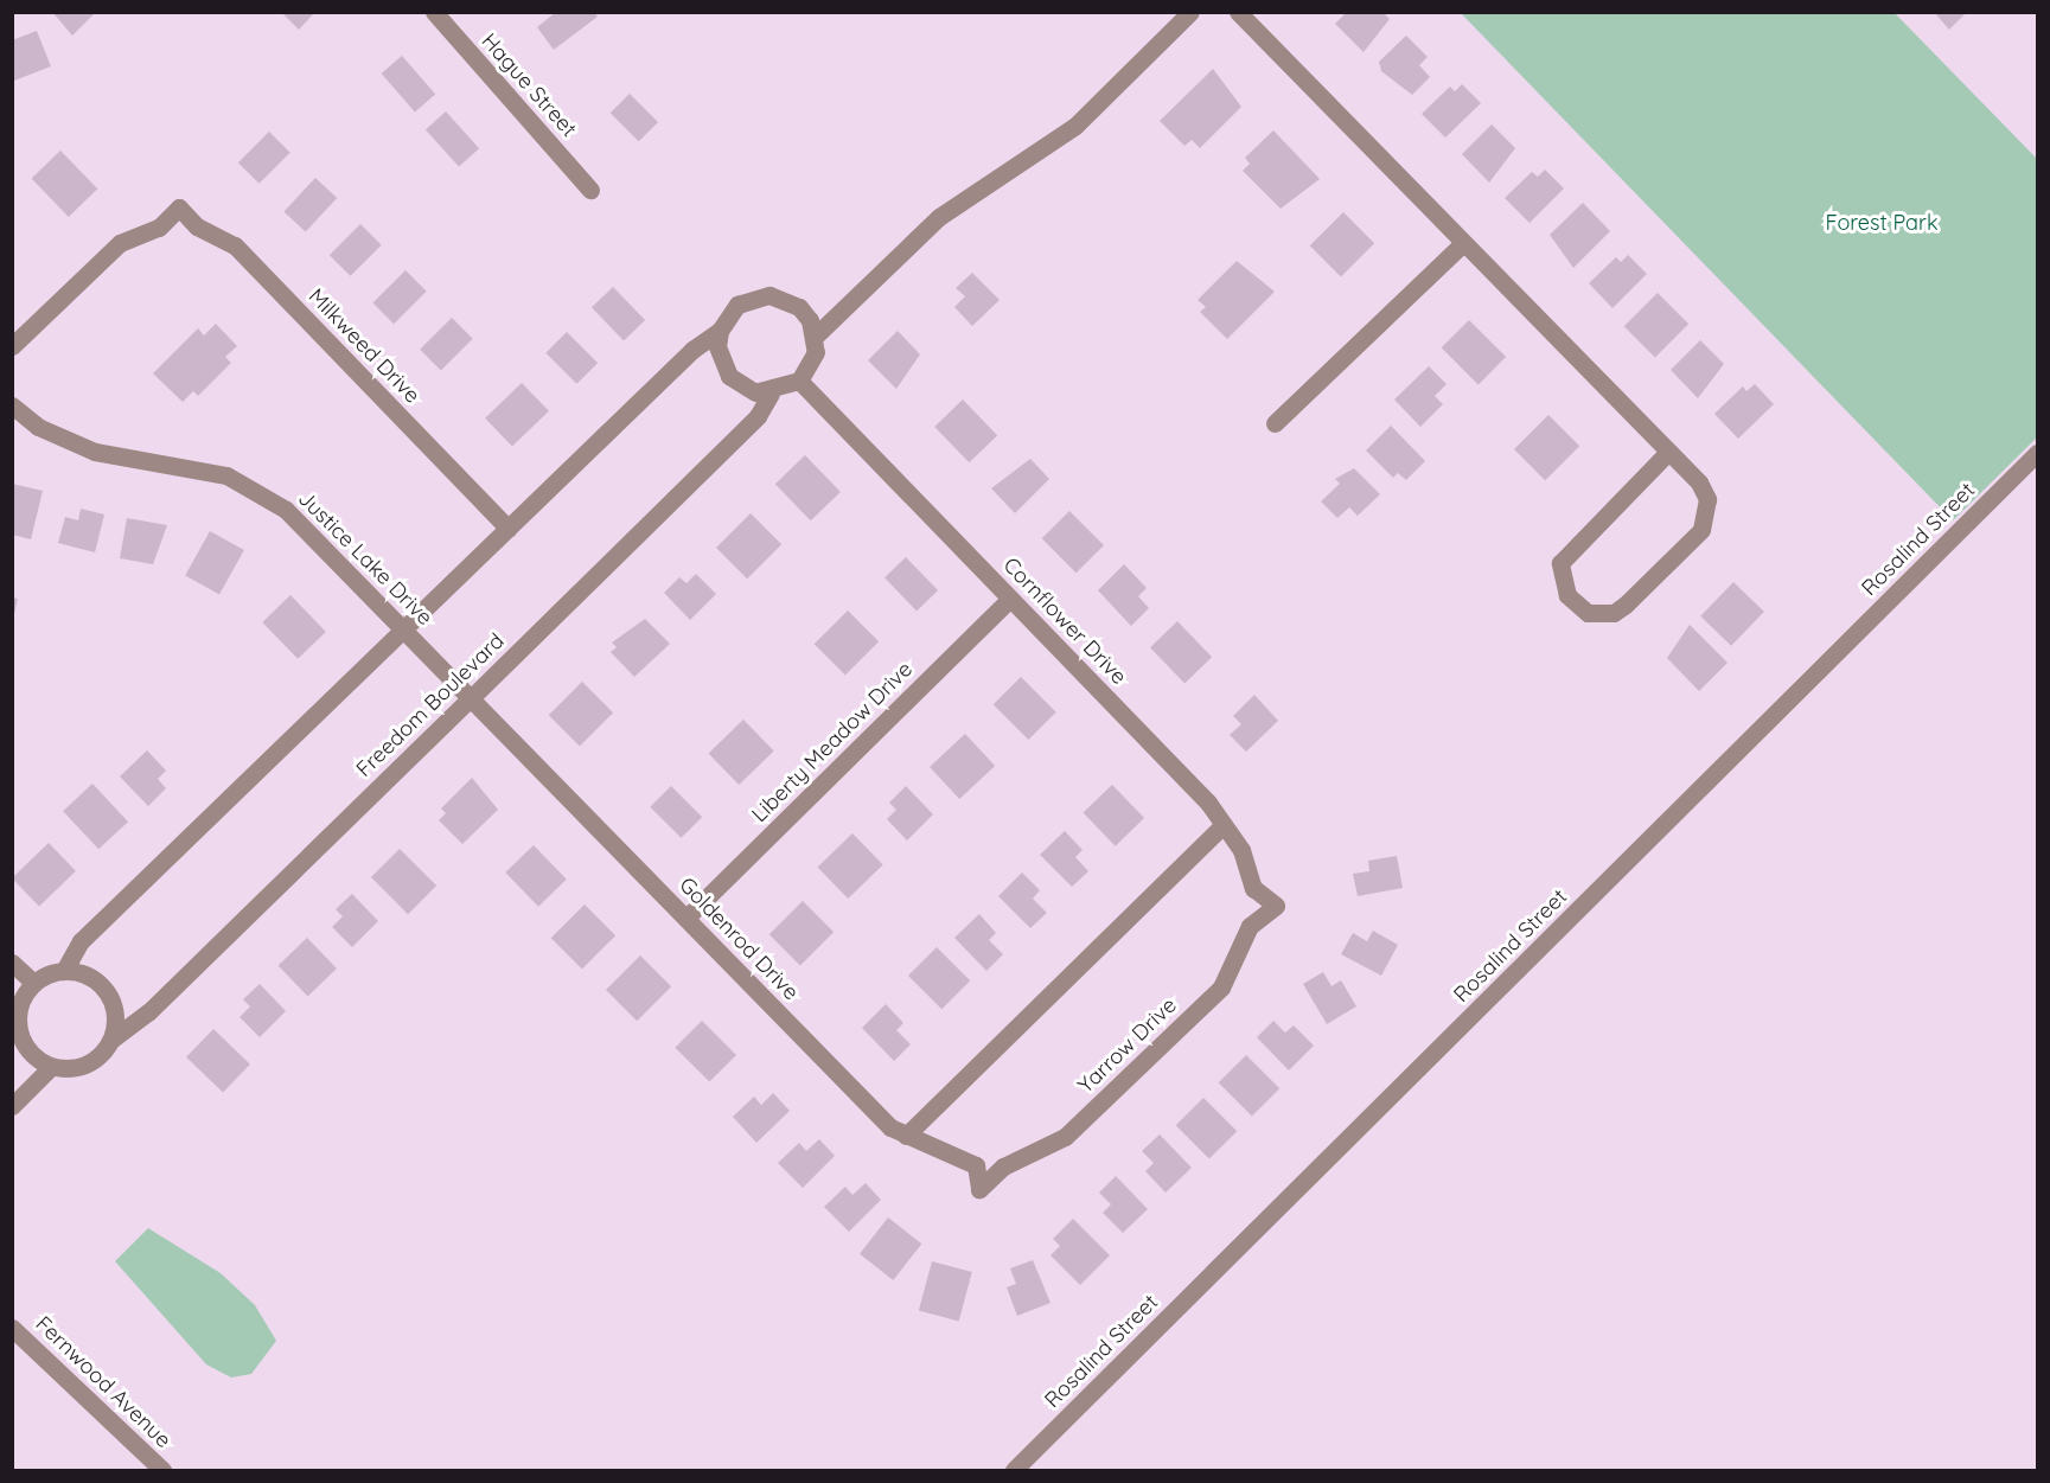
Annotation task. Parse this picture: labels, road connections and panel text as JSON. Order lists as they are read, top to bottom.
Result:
{
  "streets": {
    "street": [
      "Hague Street",
      "Milkweed Drive",
      "Rosalind Street",
      "Justice Lake Drive",
      "Cornflower Drive",
      "Freedom Boulevard",
      "Liberty Meadow Drive",
      "Goldenrod Drive",
      "Yarrow Drive",
      "Fernwood Avenue"
    ]
  },
  "crossings": [
    ["Justice Lake Drive", "Freedom Boulevard"],
    ["Justice Lake Drive", "Goldenrod Drive"],
    ["Cornflower Drive", "Freedom Boulevard"],
    ["Cornflower Drive", "Liberty Meadow Drive"],
    ["Cornflower Drive", "Yarrow Drive"],
    ["Freedom Boulevard", "Goldenrod Drive"],
    ["Liberty Meadow Drive", "Goldenrod Drive"],
    ["Goldenrod Drive", "Yarrow Drive"]
  ],
  "parks": ["Forest Park"]
}
